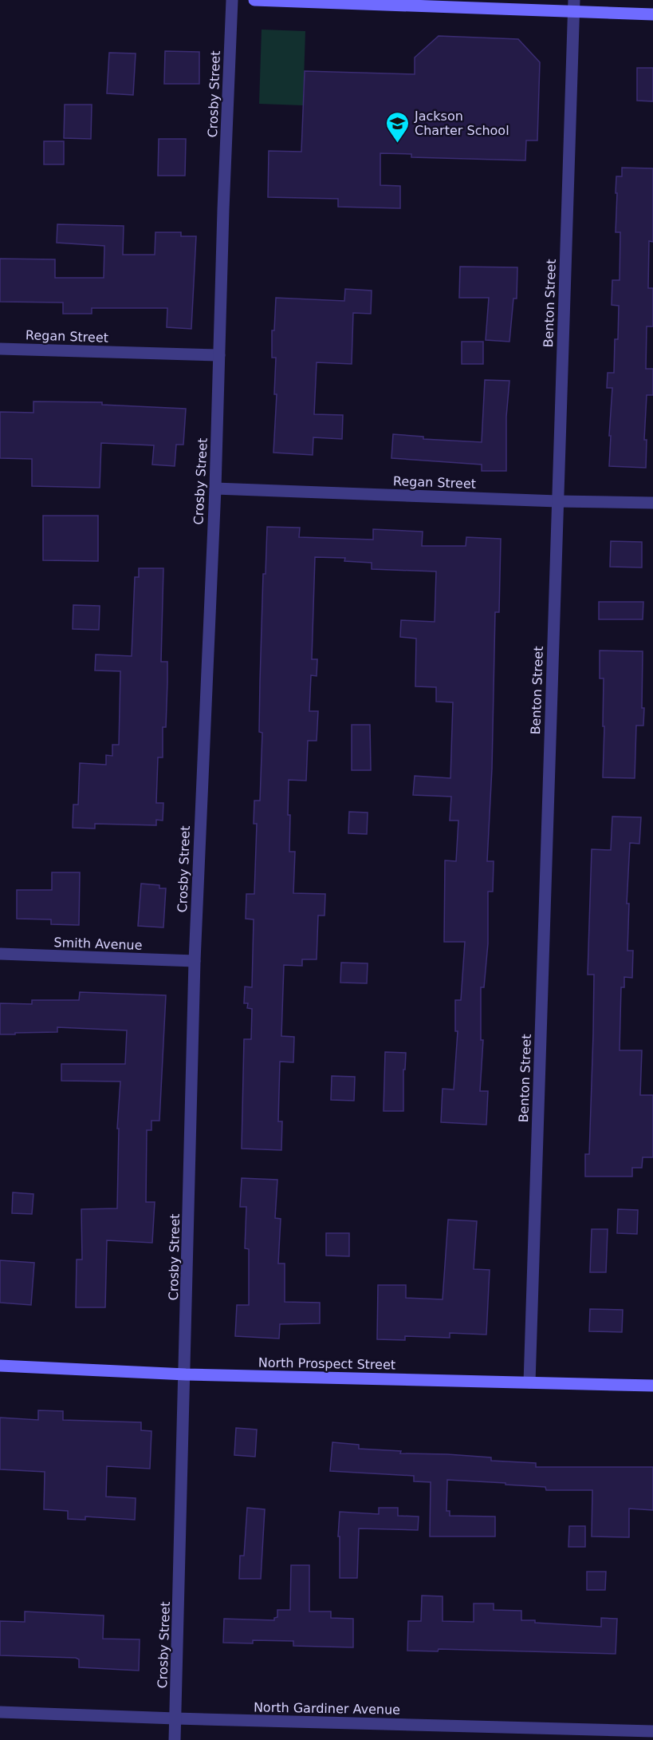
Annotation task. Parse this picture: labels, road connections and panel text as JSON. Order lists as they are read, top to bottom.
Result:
{
  "streets": {
    "street": [
      "Crosby Street",
      "Benton Street",
      "Regan Street",
      "Smith Avenue",
      "North Prospect Street",
      "North Gardiner Avenue"
    ]
  },
  "crossings": [
    ["Crosby Street", "Regan Street"],
    ["Crosby Street", "Smith Avenue"],
    ["Crosby Street", "North Prospect Street"],
    ["Crosby Street", "North Gardiner Avenue"],
    ["Benton Street", "Regan Street"],
    ["Benton Street", "North Prospect Street"]
  ],
  "places": {
    "school or university": ["Jackson Charter School"]
  }
}
